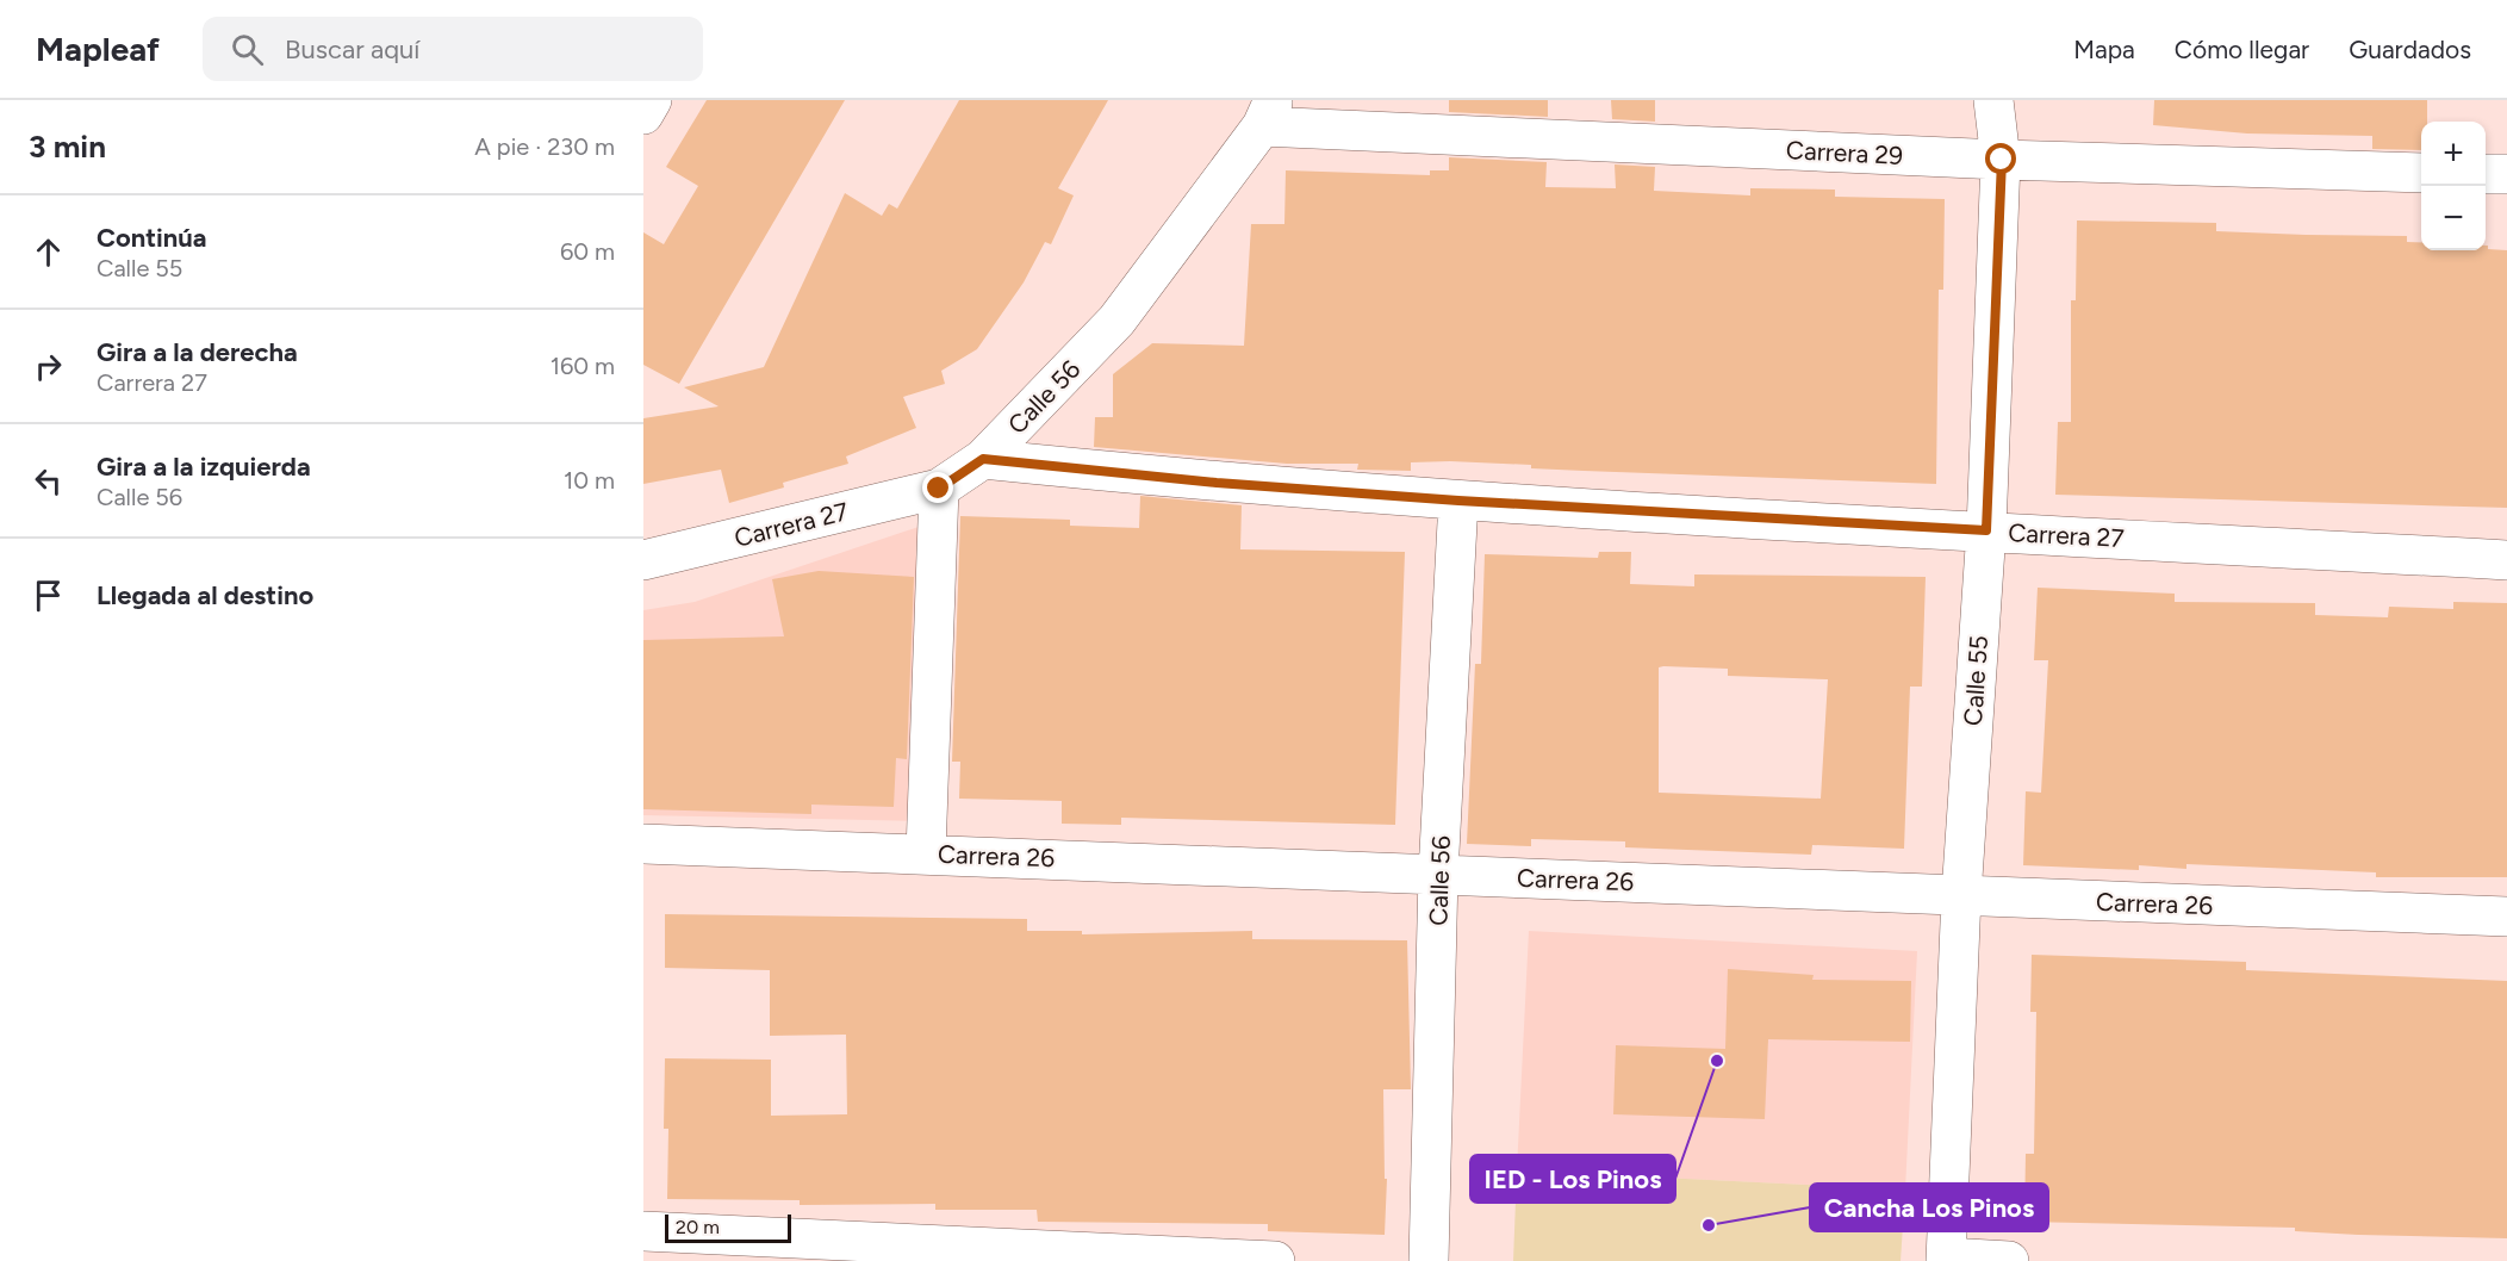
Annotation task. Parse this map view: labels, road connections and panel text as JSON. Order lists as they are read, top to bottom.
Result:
{
  "streets": {
    "street": [
      "Carrera 29",
      "Calle 56",
      "Carrera 27",
      "Calle 55",
      "Carrera 26"
    ]
  },
  "crossings": [
    ["Carrera 29", "Calle 56"],
    ["Carrera 29", "Calle 55"],
    ["Calle 56", "Carrera 27"],
    ["Calle 56", "Carrera 26"],
    ["Carrera 27", "Calle 55"],
    ["Calle 55", "Carrera 26"]
  ],
  "places": ["IED - Los Pinos", "Cancha Los Pinos"],
  "scale_bar": "20 m",
  "page": {
    "header": "Mapleaf",
    "search": "Buscar aquí",
    "nav": ["Mapa", "Cómo llegar", "Guardados"],
    "heading": ["3 min", "A pie · 230 m"],
    "map_buttons": ["+", "−"],
    "list": [
      ["Continúa", "Calle 55", "60 m"],
      ["Gira a la derecha", "Carrera 27", "160 m"],
      ["Gira a la izquierda", "Calle 56", "10 m"],
      "Llegada al destino"
    ],
    "scale": "20 m"
  }
}
